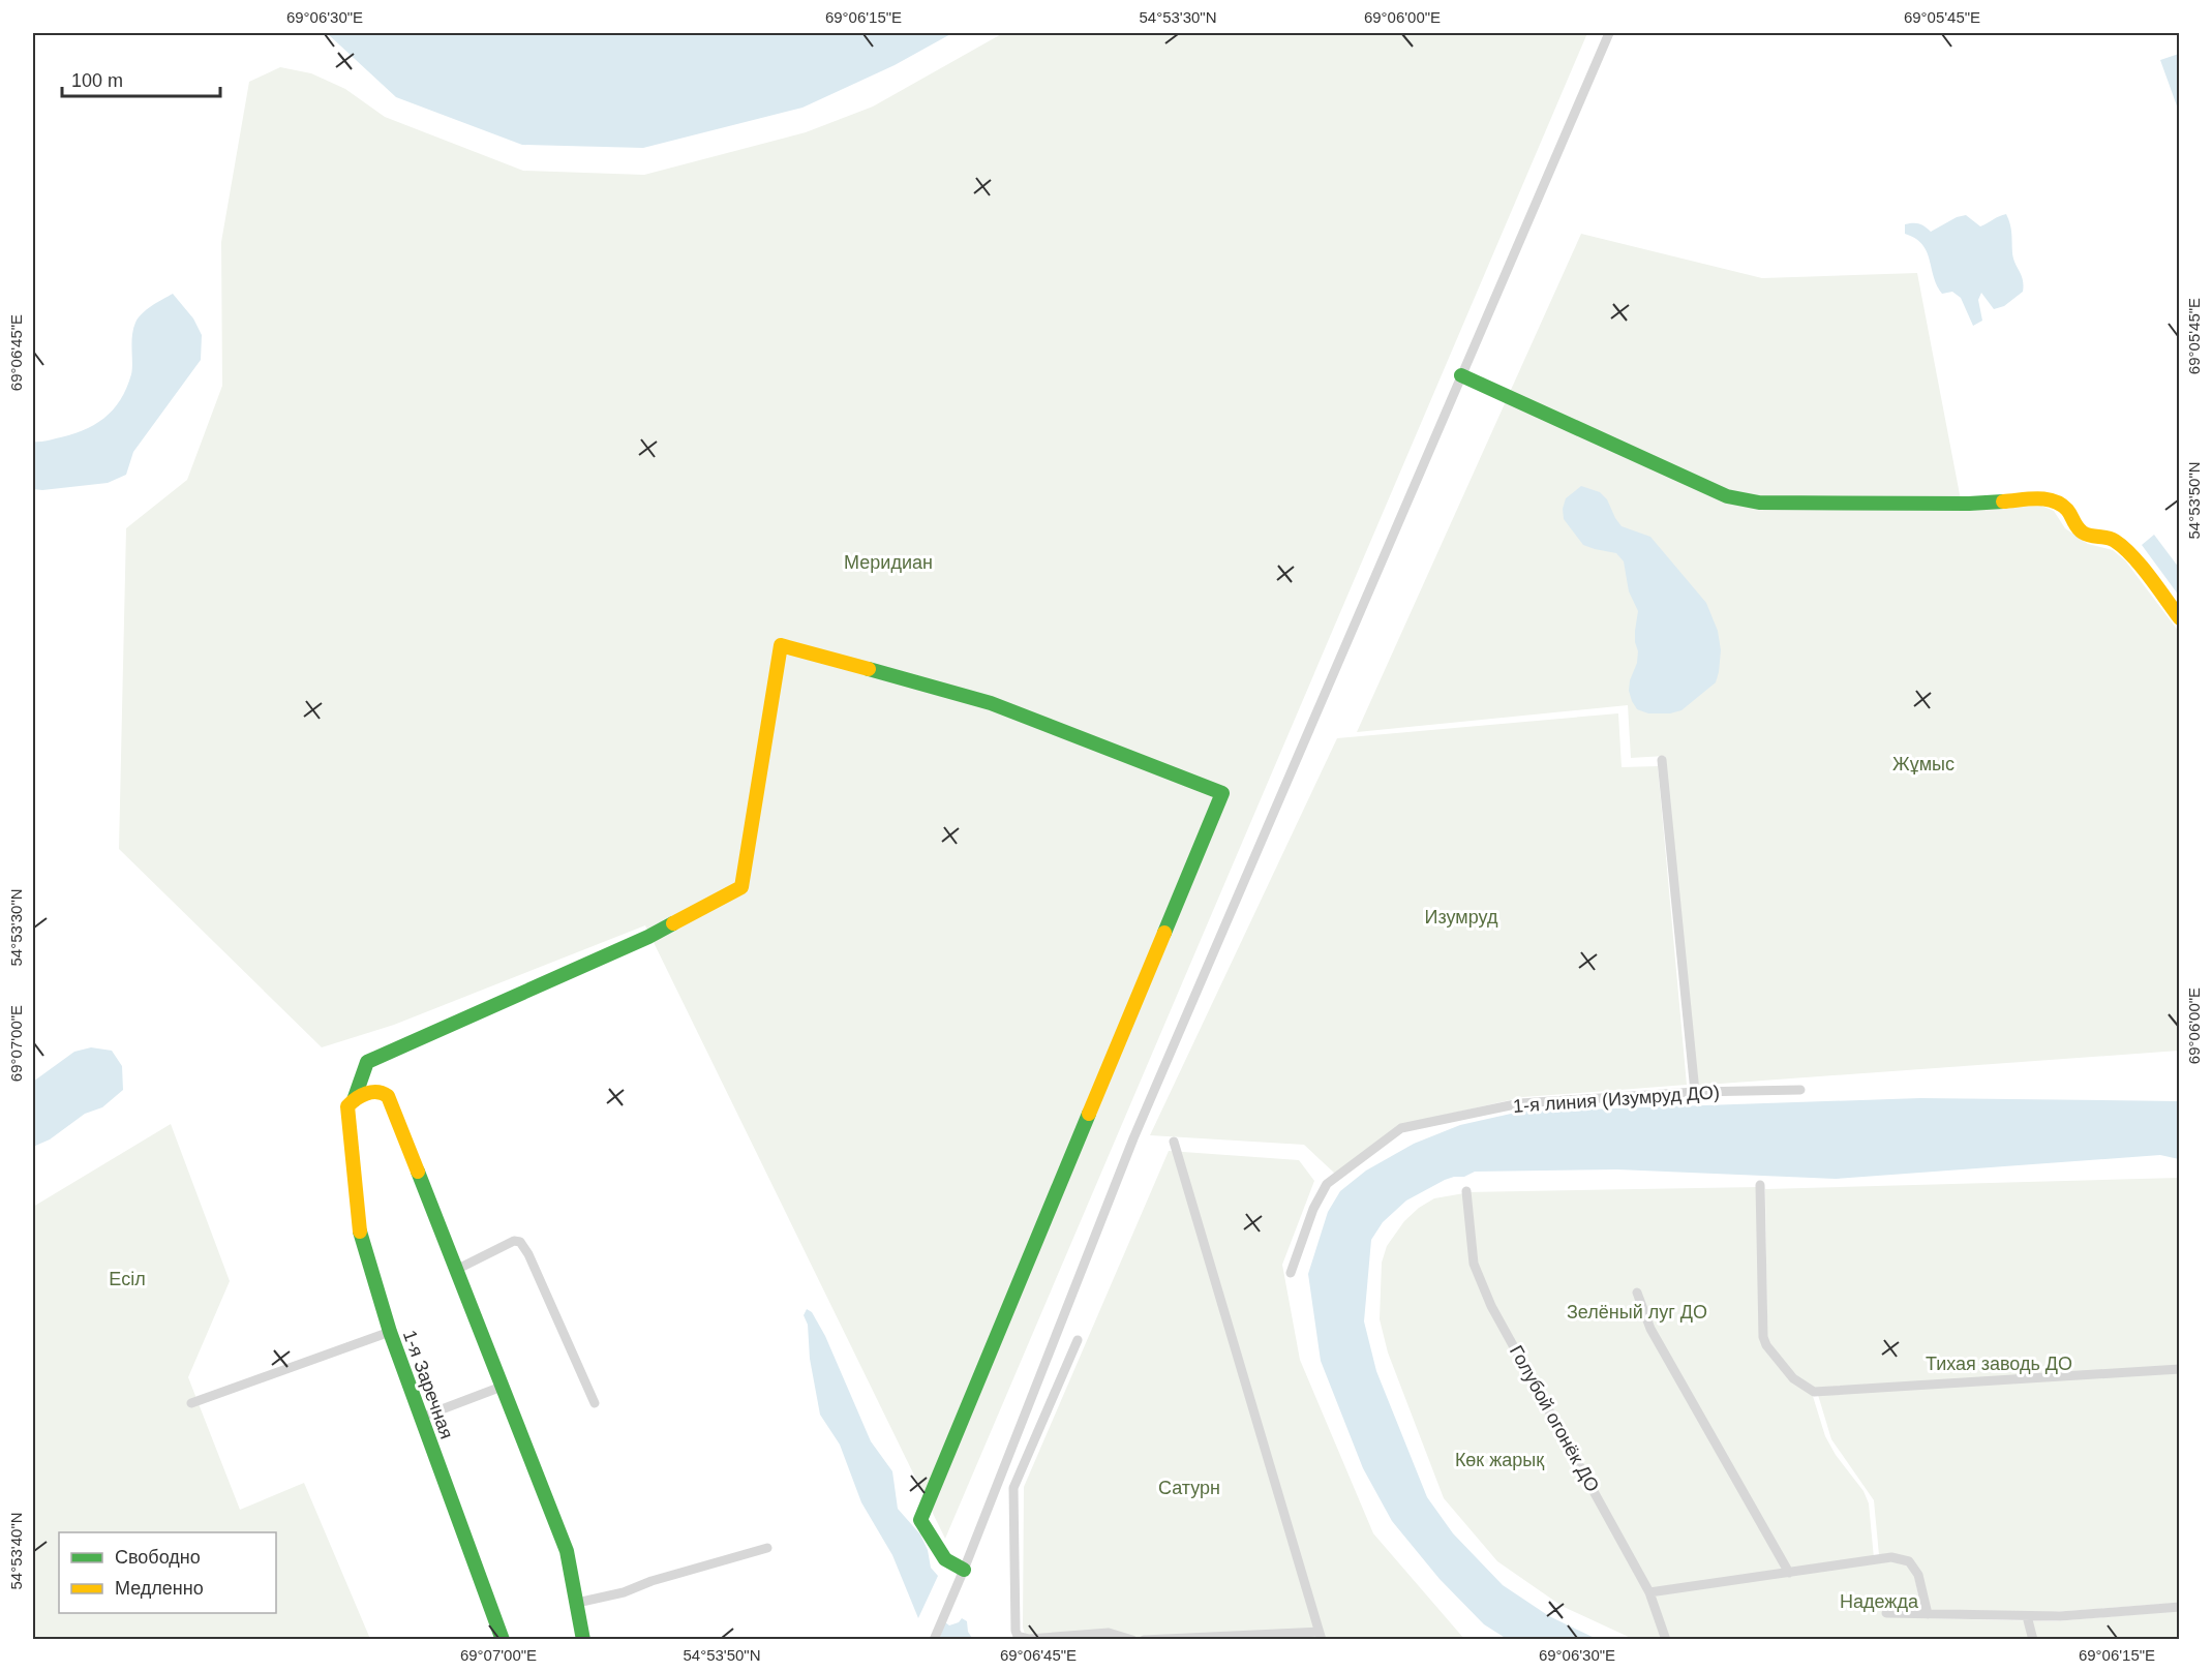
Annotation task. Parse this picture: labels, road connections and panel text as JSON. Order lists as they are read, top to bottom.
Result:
{
  "streets": {
    "street": ["1-я линия (Изумруд ДО)", "1-я Заречная", "Голубой огонёк ДО"]
  },
  "parks": [
    "Меридиан",
    "Жұмыс",
    "Изумруд",
    "Есіл",
    "Зелёный луг ДО",
    "Тихая заводь ДО",
    "Көк жарық",
    "Сатурн",
    "Надежда"
  ],
  "legend": ["Свободно", "Медленно"],
  "scale_bar": "100 m",
  "coordinates": [
    "69°06'30\"E",
    "69°06'15\"E",
    "54°53'30\"N",
    "69°06'00\"E",
    "69°05'45\"E",
    "69°06'45\"E",
    "54°53'50\"N",
    "69°07'00\"E",
    "54°53'40\"N"
  ]
}
